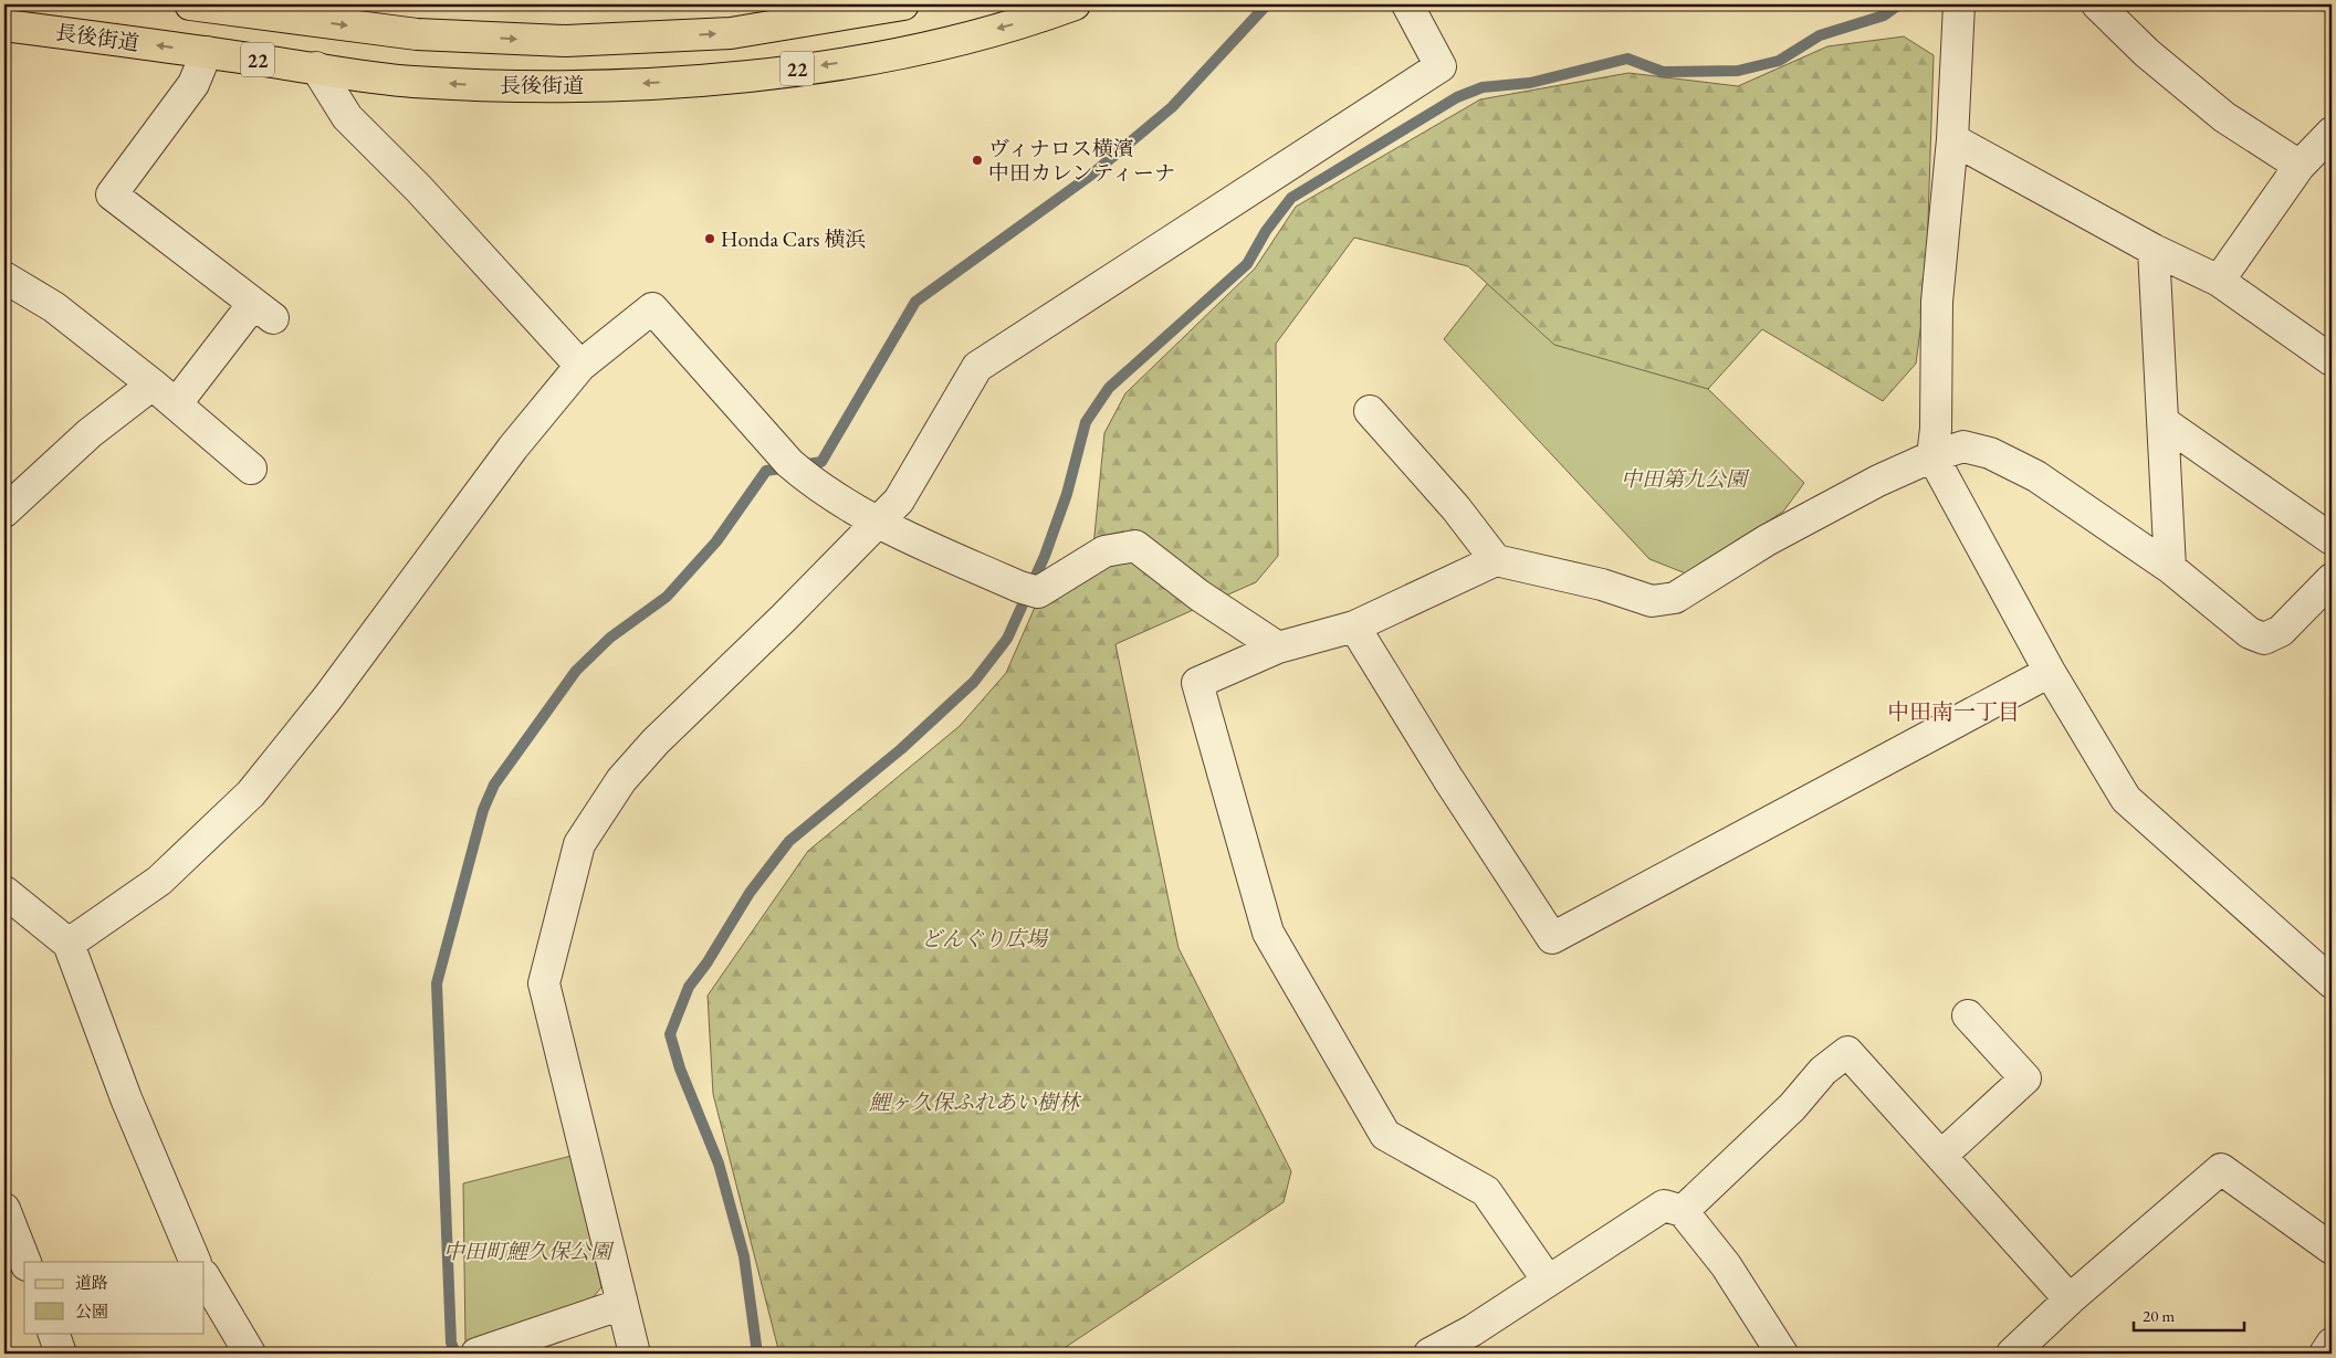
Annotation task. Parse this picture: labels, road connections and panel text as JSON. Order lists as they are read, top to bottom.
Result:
{
  "streets": {
    "main road": ["長後街道", "22"]
  },
  "districts": ["中田南一丁目"],
  "parks": [
    "中田第九公園",
    "どんぐり広場",
    "鯉ヶ久保ふれあい樹林",
    "中田町鯉久保公園"
  ],
  "places": ["ヴィナロス横濱 中田カレンティーナ", "Honda Cars 横浜"],
  "legend": ["道路", "公園"],
  "scale_bar": "20 m"
}
